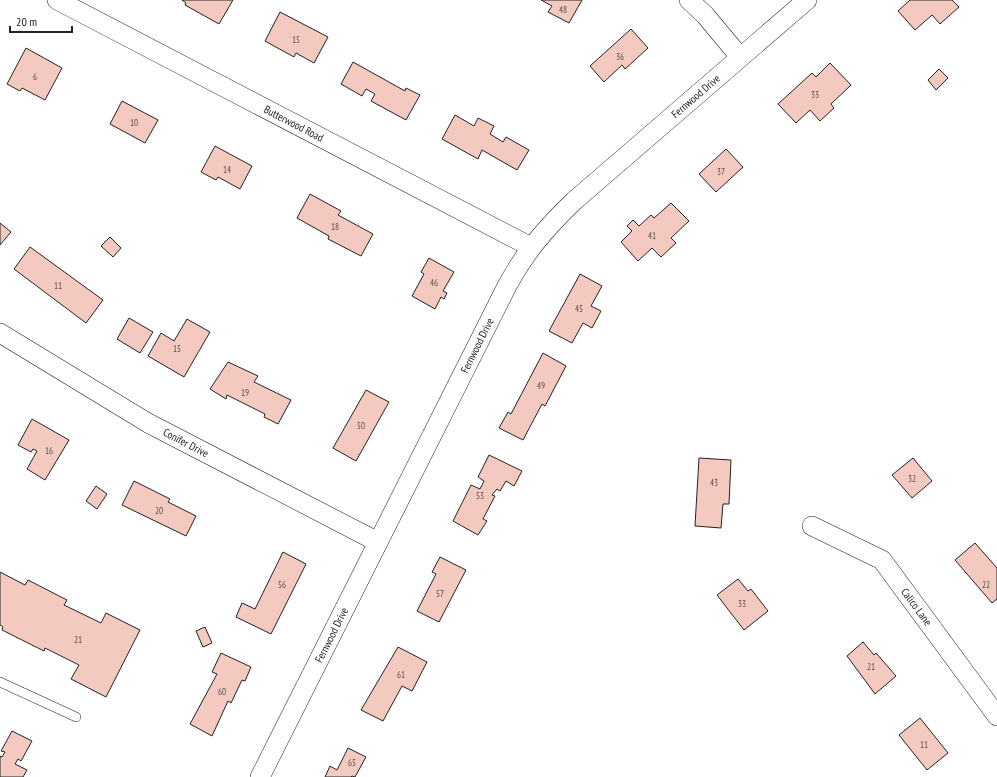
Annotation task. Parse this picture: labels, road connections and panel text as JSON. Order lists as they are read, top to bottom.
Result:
{
  "streets": {
    "street": [
      "Fernwood Drive",
      "Butterwood Road",
      "Conifer Drive",
      "Calico Lane"
    ]
  },
  "crossings": [
    ["Fernwood Drive", "Butterwood Road"],
    ["Fernwood Drive", "Conifer Drive"]
  ],
  "house_numbers": [
    "48",
    "15",
    "36",
    "6",
    "33",
    "10",
    "14",
    "37",
    "18",
    "41",
    "46",
    "11",
    "45",
    "15",
    "49",
    "19",
    "50",
    "16",
    "32",
    "43",
    "53",
    "20",
    "56",
    "22",
    "57",
    "33",
    "21",
    "21",
    "61",
    "60",
    "11",
    "65"
  ],
  "scale_bar": "20 m"
}
